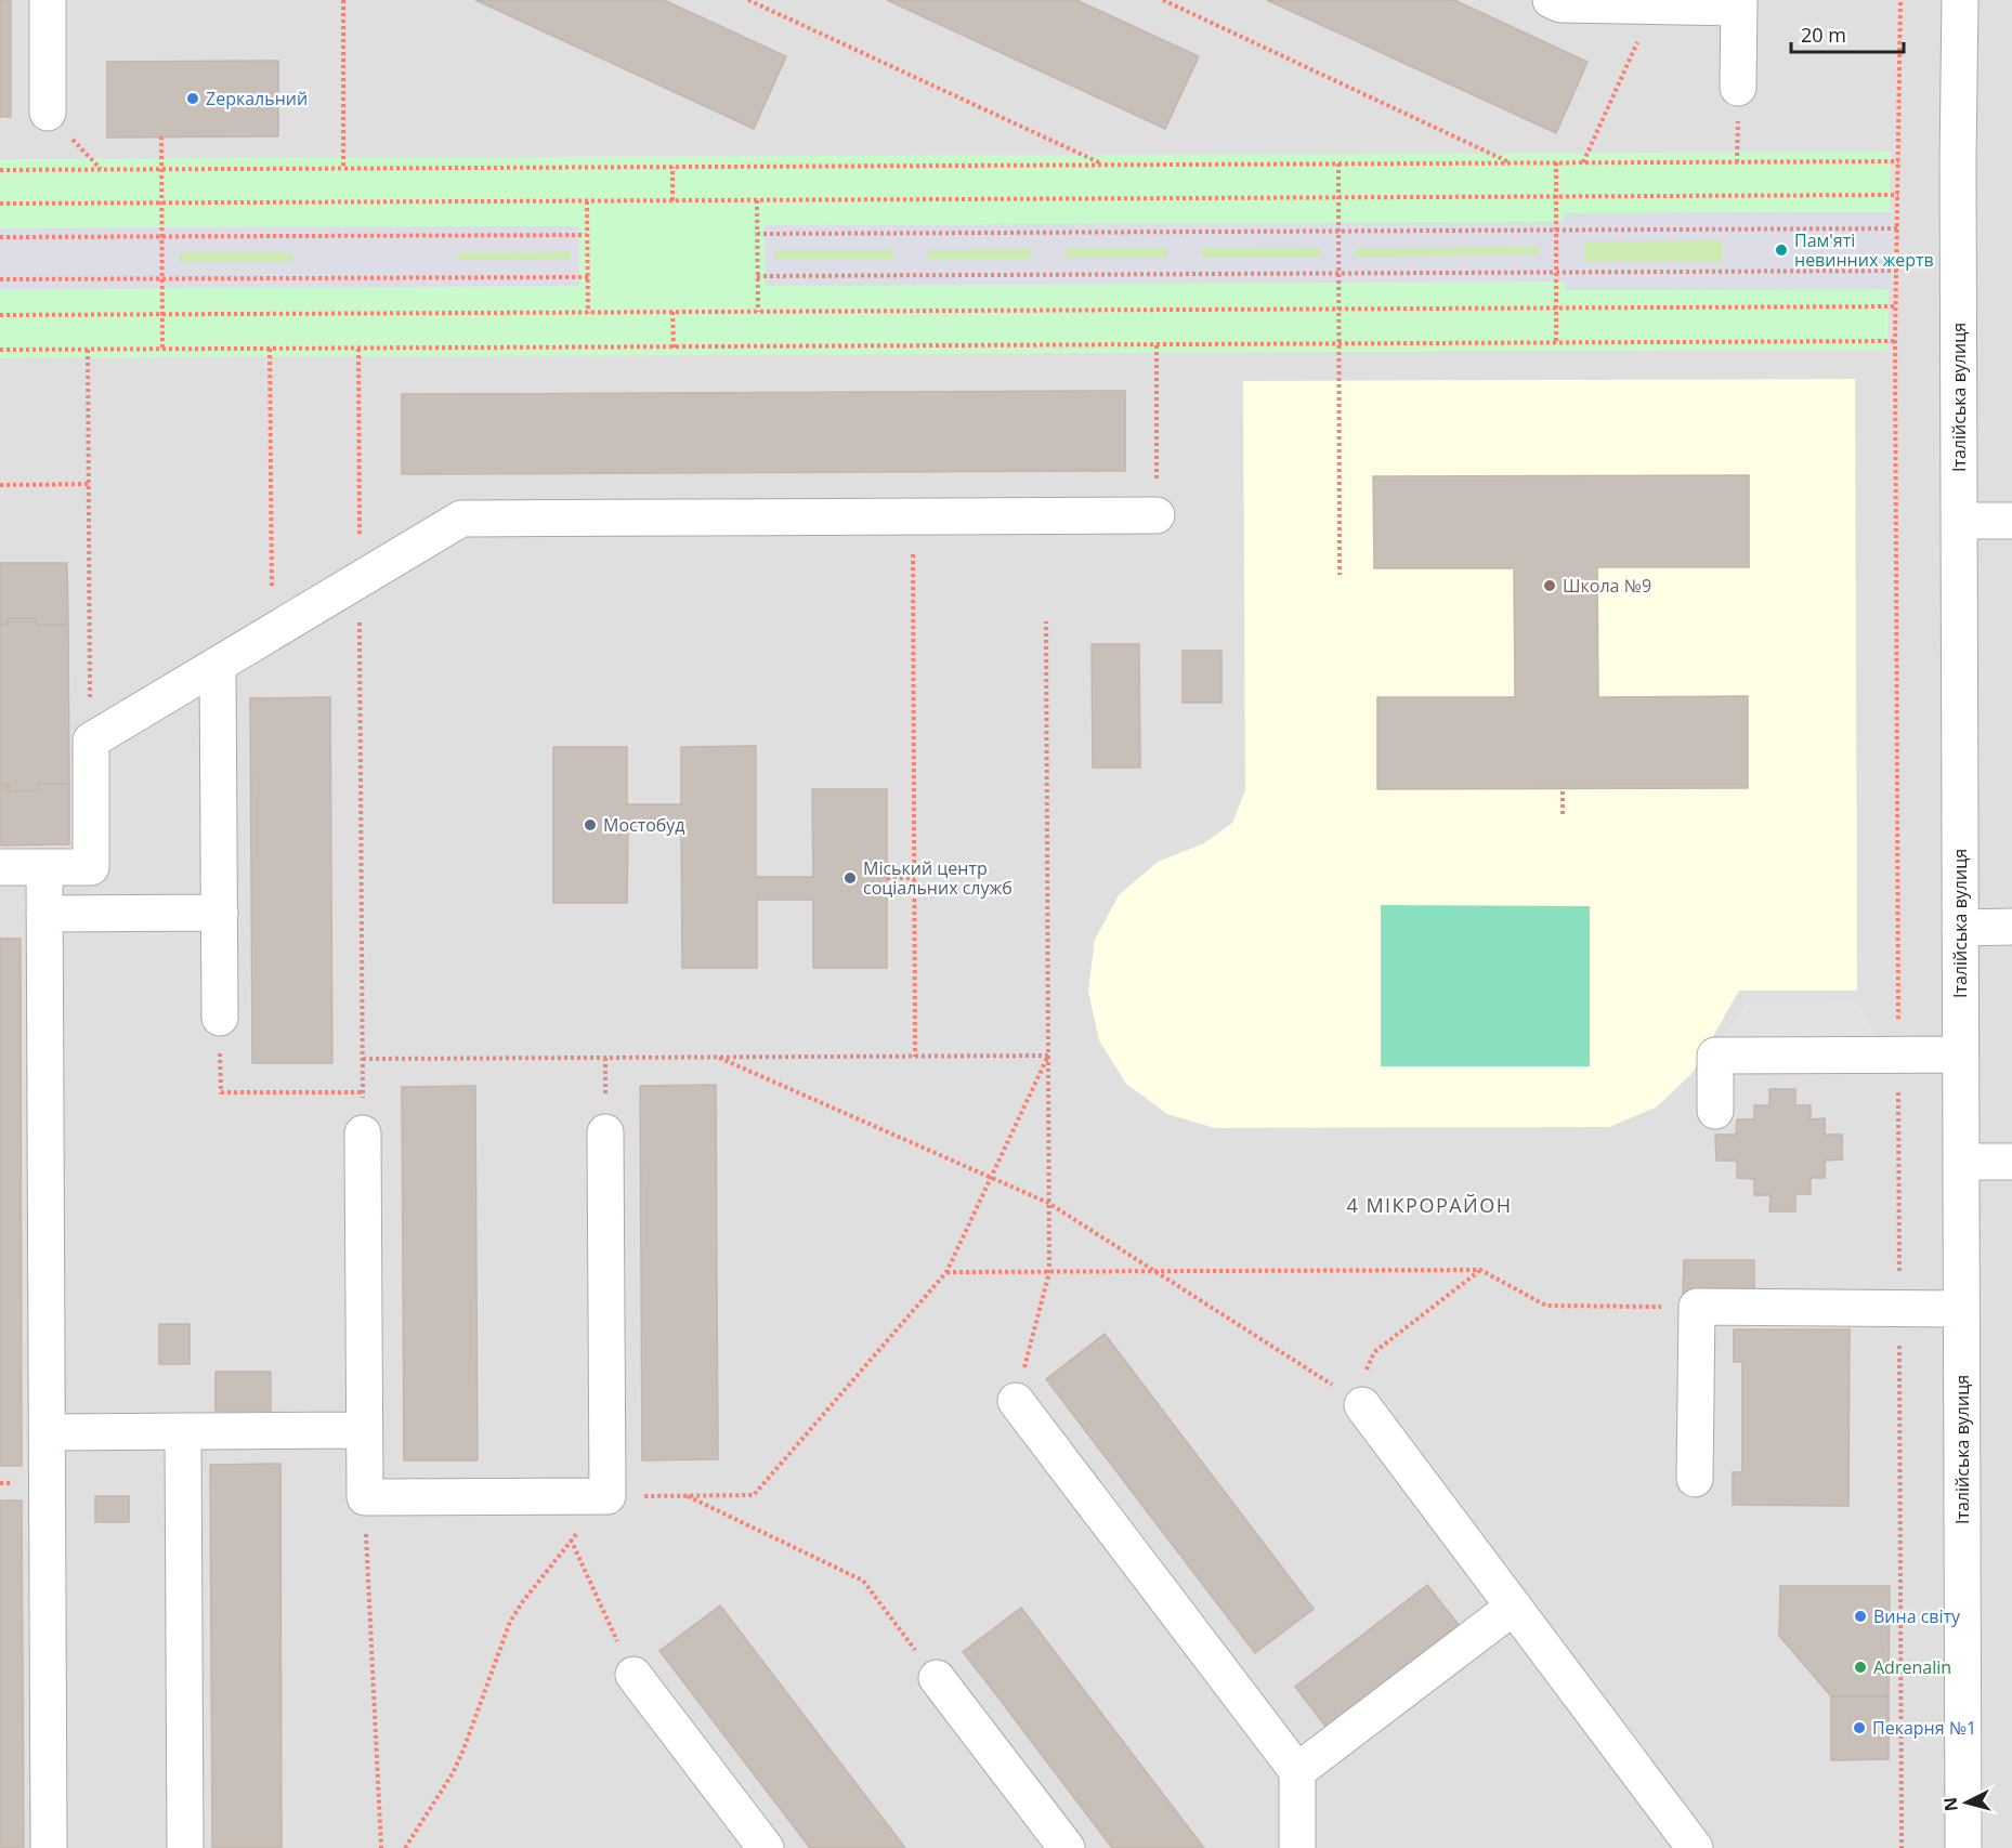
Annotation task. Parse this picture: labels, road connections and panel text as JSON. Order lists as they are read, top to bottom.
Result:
{
  "streets": {
    "street": ["Італійська вулиця"]
  },
  "districts": ["4 МІКРОРАЙОН"],
  "places": [
    "Zеркальний",
    "Пам'яті невинних жертв",
    "Школа №9",
    "Мостобуд",
    "Міський центр соціальних служб",
    "Вина світу",
    "Adrenalin",
    "Пекарня №1"
  ],
  "scale_bar": "20 m",
  "north": "left"
}
